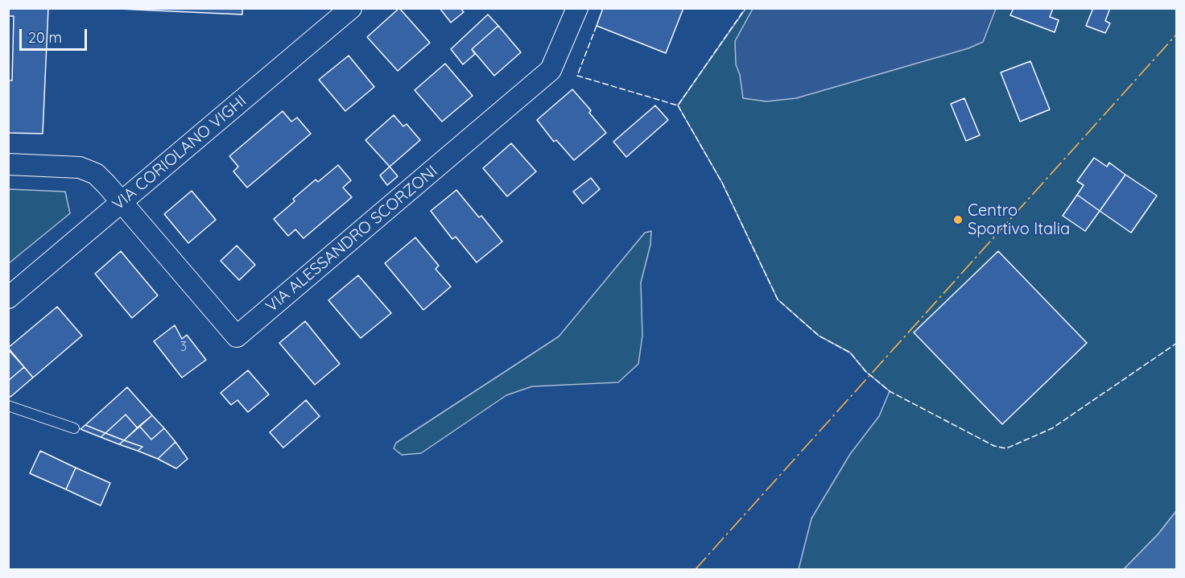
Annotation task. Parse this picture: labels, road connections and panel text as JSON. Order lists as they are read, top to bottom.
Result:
{
  "streets": {
    "street": ["VIA CORIOLANO VIGHI", "VIA ALESSANDRO SCORZONI"]
  },
  "crossings": [
    ["VIA CORIOLANO VIGHI", "VIA ALESSANDRO SCORZONI"]
  ],
  "places": ["Centro Sportivo Italia"],
  "house_numbers": ["3"],
  "scale_bar": "20 m"
}
